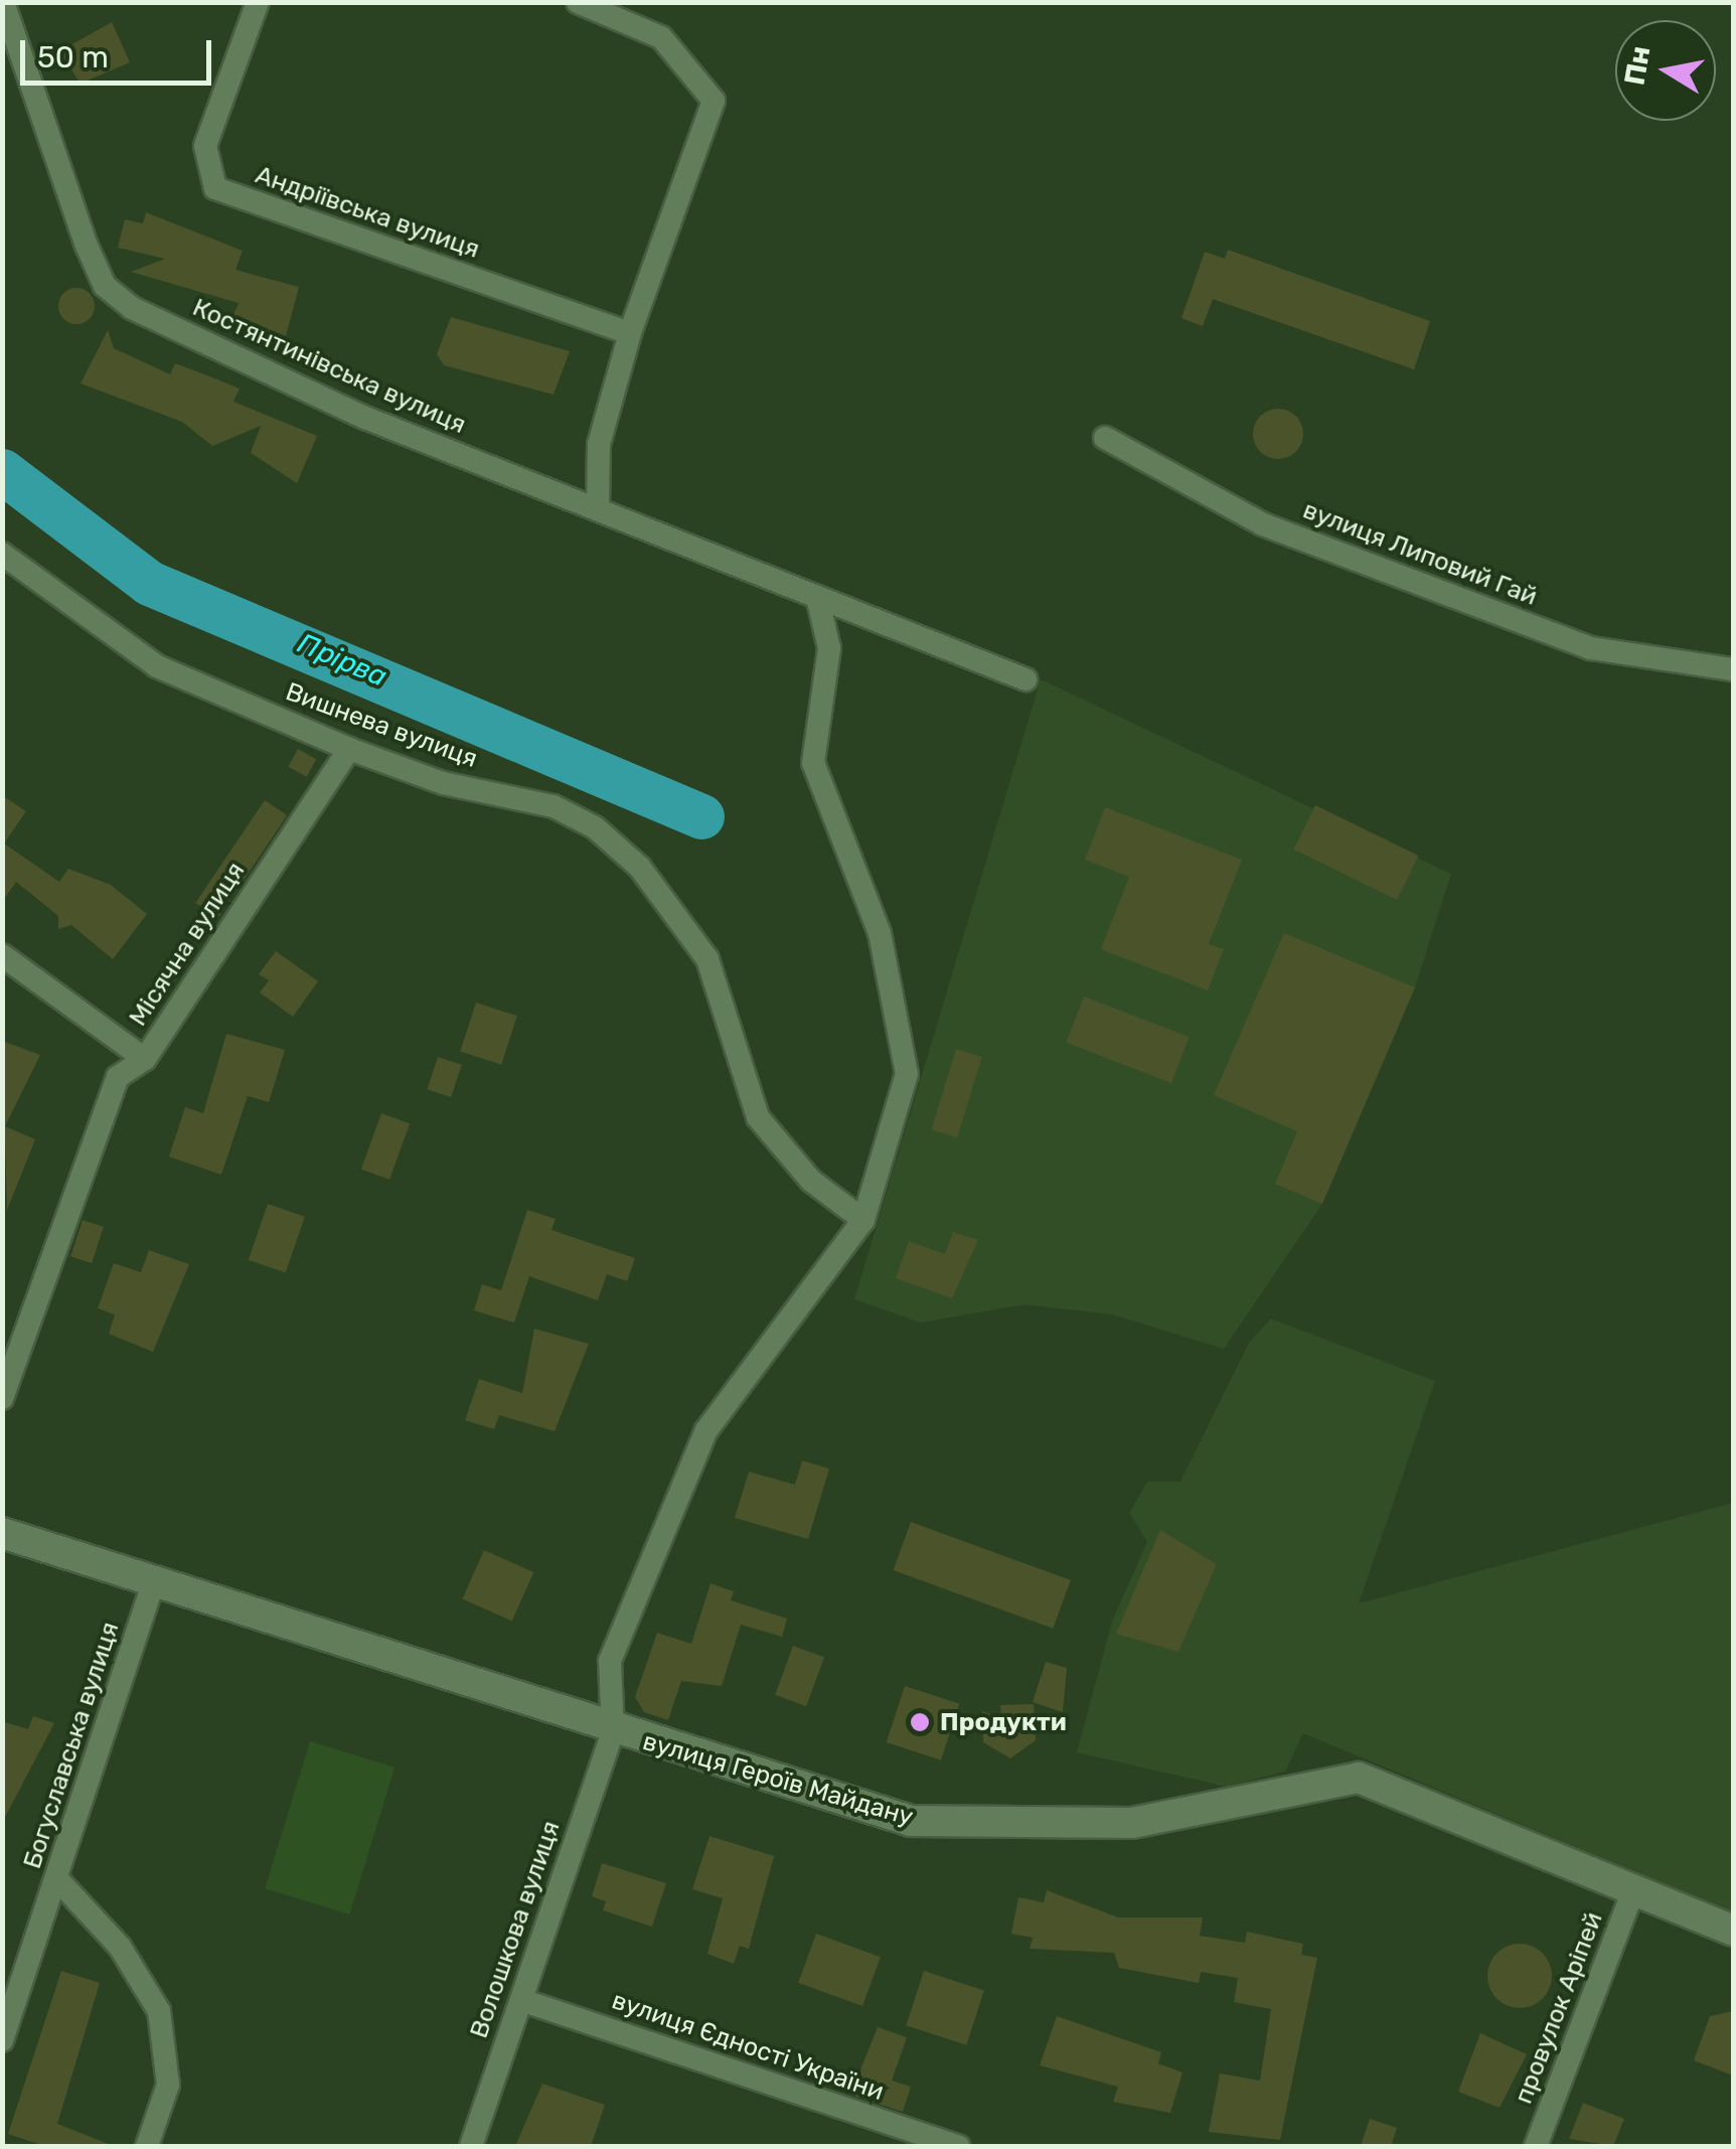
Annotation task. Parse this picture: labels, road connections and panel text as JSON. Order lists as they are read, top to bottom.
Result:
{
  "streets": {
    "street": [
      "Андріївська вулиця",
      "Костянтинівська вулиця",
      "вулиця Липовий Гай",
      "Вишнева вулиця",
      "Місячна вулиця",
      "Богуславська вулиця",
      "вулиця Героїв Майдану",
      "Волошкова вулиця",
      "провулок Аріпей",
      "вулиця Єдності України"
    ]
  },
  "crossings": [
    ["Вишнева вулиця", "Місячна вулиця"],
    ["Богуславська вулиця", "вулиця Героїв Майдану"],
    ["вулиця Героїв Майдану", "Волошкова вулиця"],
    ["вулиця Героїв Майдану", "провулок Аріпей"],
    ["Волошкова вулиця", "вулиця Єдності України"]
  ],
  "water": ["Прірва"],
  "places": ["Продукти"],
  "scale_bar": "50 m",
  "north": "left"
}
